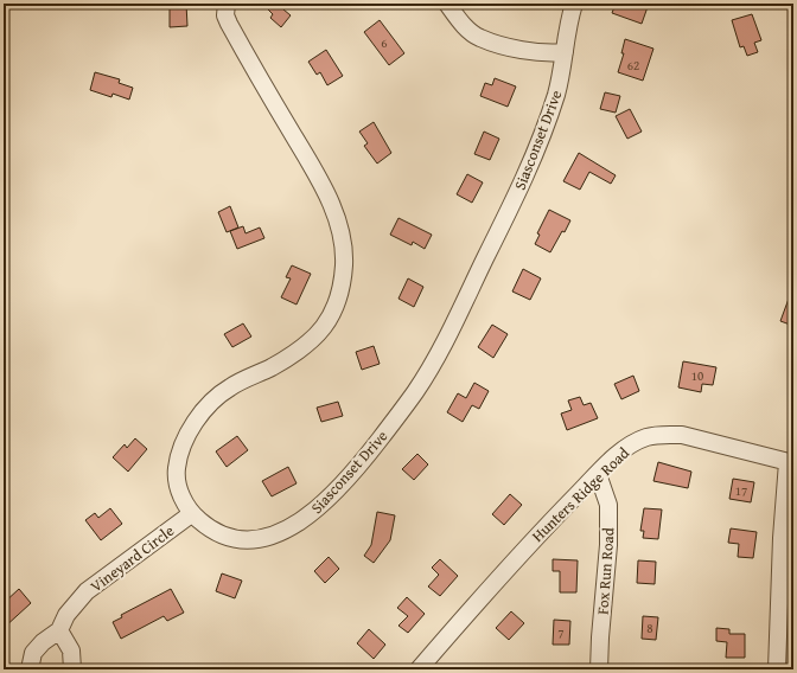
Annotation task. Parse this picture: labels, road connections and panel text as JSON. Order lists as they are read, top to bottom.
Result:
{
  "streets": {
    "street": [
      "Siasconset Drive",
      "Hunters Ridge Road",
      "Vineyard Circle",
      "Fox Run Road"
    ]
  },
  "crossings": [
    ["Siasconset Drive", "Vineyard Circle"],
    ["Hunters Ridge Road", "Fox Run Road"]
  ],
  "house_numbers": [
    "6",
    "62",
    "10",
    "17",
    "8",
    "7"
  ]
}
